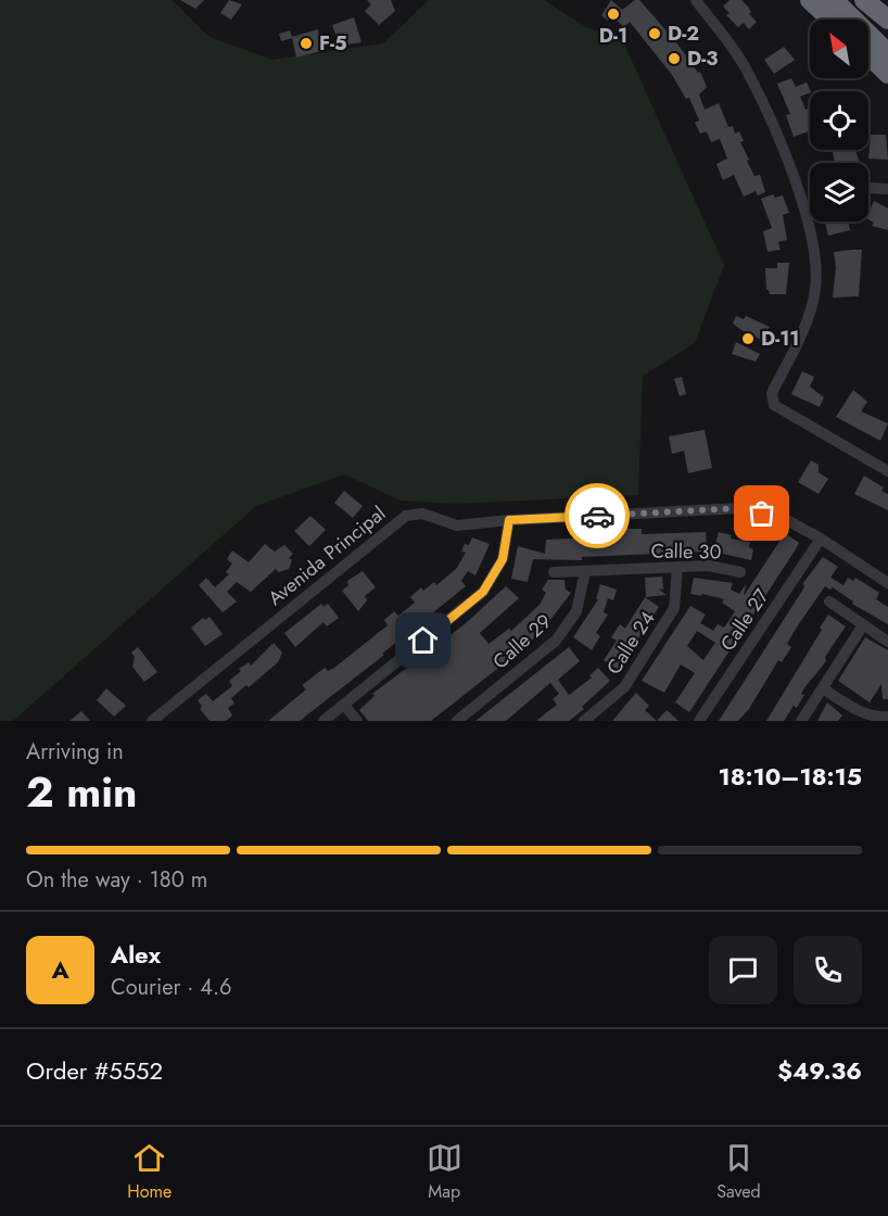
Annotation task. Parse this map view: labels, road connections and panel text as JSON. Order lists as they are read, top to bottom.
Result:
{
  "streets": {
    "street": [
      "Calle 30",
      "Avenida Principal",
      "Calle 27",
      "Calle 29",
      "Calle 24"
    ]
  },
  "crossings": [
    ["Calle 30", "Calle 29"],
    ["Calle 30", "Calle 24"],
    ["Avenida Principal", "Calle 27"]
  ],
  "places": [
    "D-1",
    "D-2",
    "F-5",
    "D-3",
    "D-11"
  ],
  "north": "top left",
  "page": {
    "heading": ["2 min", "Arriving in", "18:10–18:15"],
    "panel": [
      "Alex",
      "Courier · 4.6",
      "Order #5552",
      "$49.36"
    ],
    "bar": "On the way · 180 m",
    "round": "A",
    "tabs": ["Home", "Map", "Saved"]
  }
}
